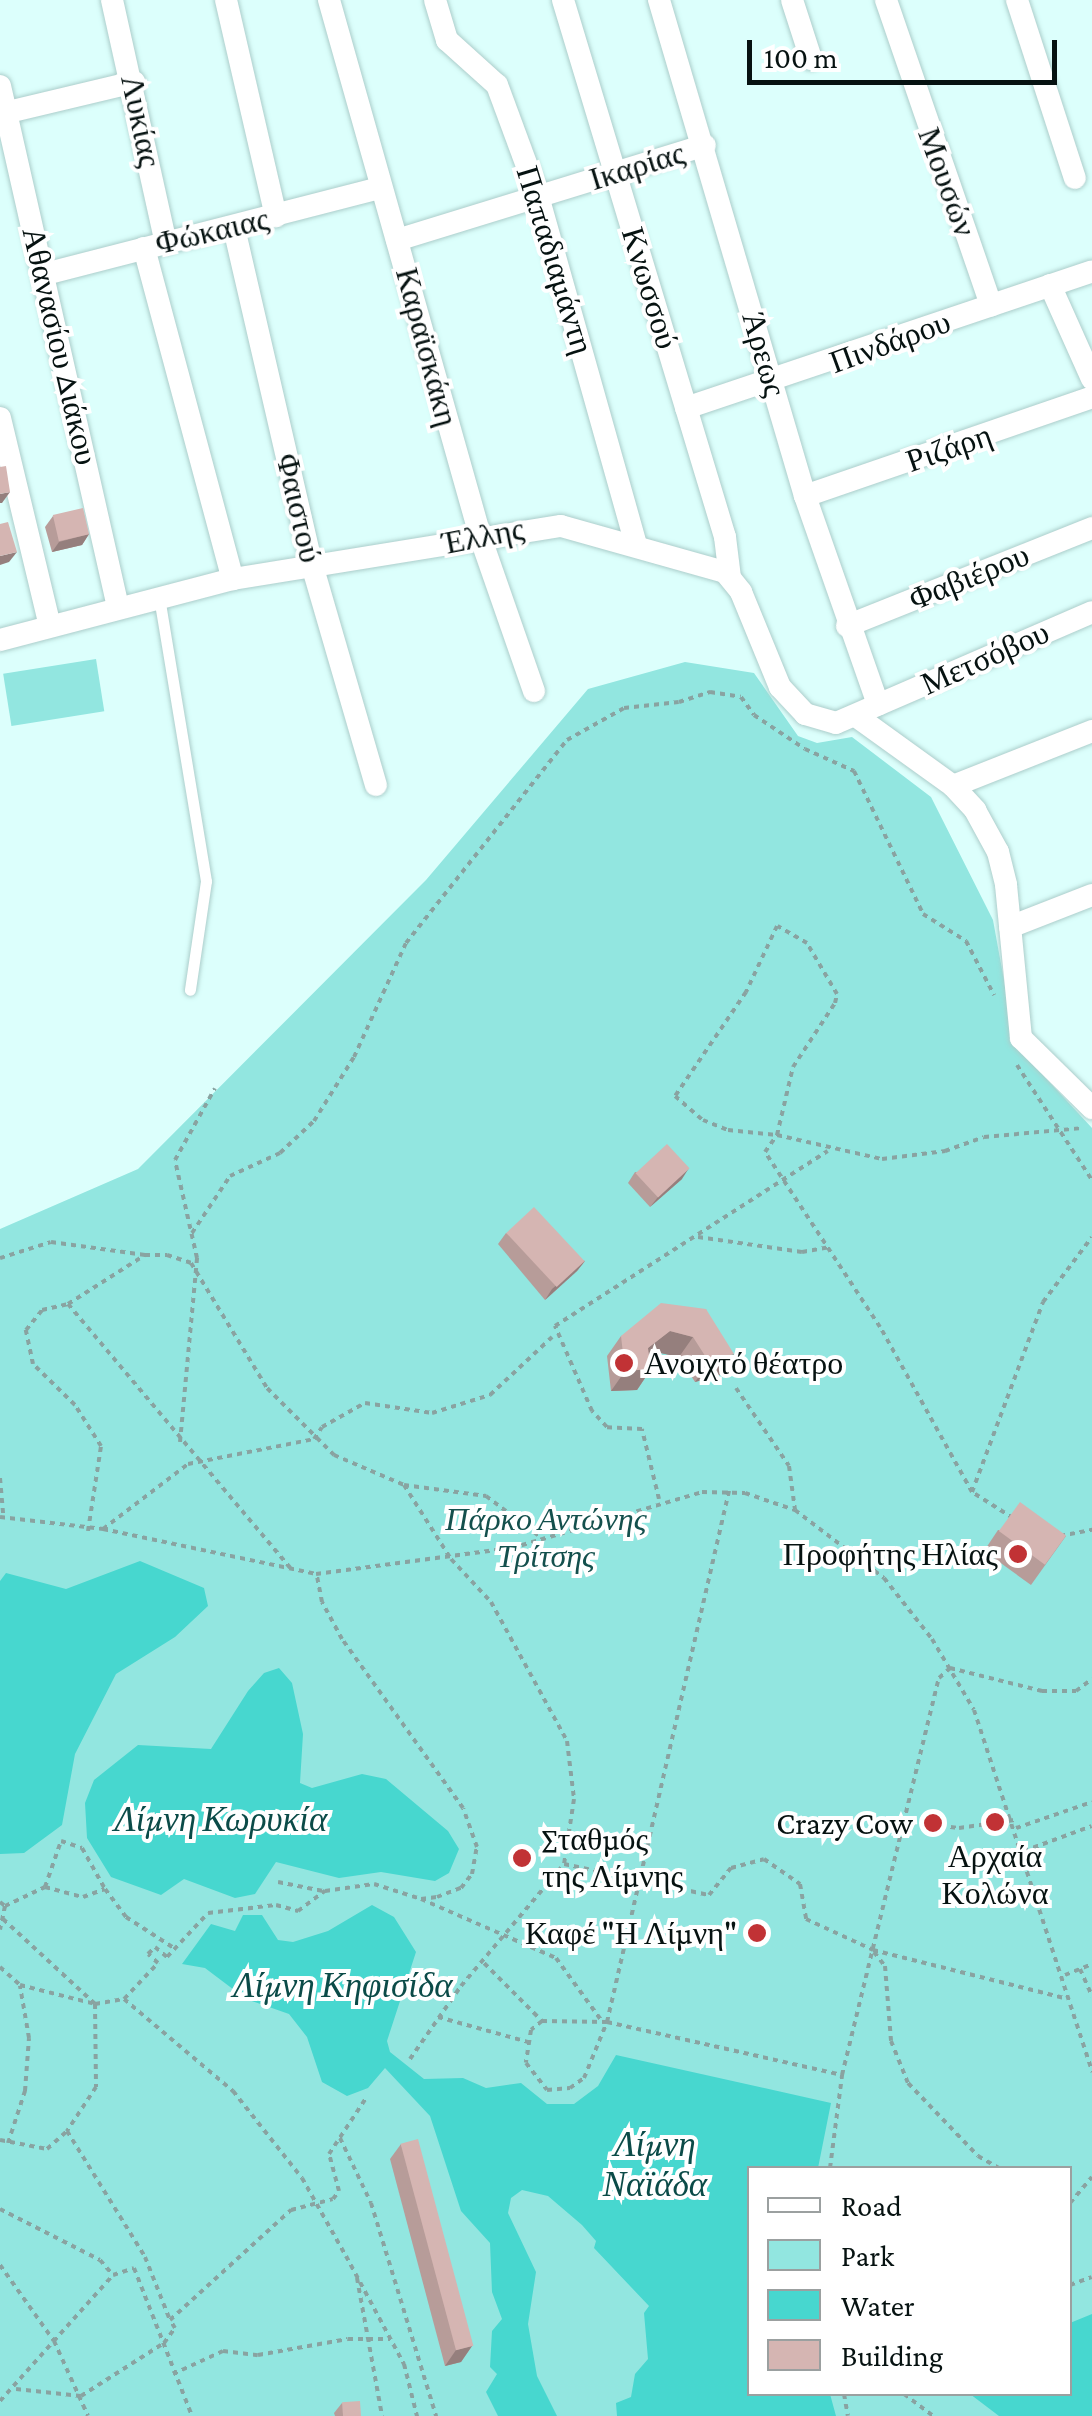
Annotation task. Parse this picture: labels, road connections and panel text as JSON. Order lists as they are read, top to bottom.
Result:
{
  "streets": {
    "street": [
      "Λυκίας",
      "Ικαρίας",
      "Μουσών",
      "Φώκαιας",
      "Παπαδιαμάντη",
      "Κνωσσού",
      "Πινδάρου",
      "Αθανασίου Διάκου",
      "Καραϊσκάκη",
      "Άρεως",
      "Ριζάρη",
      "Φαιστού",
      "Έλλης",
      "Φαβιέρου",
      "Μετσόβου"
    ]
  },
  "crossings": [
    ["Λυκίας", "Φώκαιας"],
    ["Λυκίας", "Έλλης"],
    ["Ικαρίας", "Παπαδιαμάντη"],
    ["Ικαρίας", "Κνωσσού"],
    ["Ικαρίας", "Καραϊσκάκη"],
    ["Ικαρίας", "Άρεως"],
    ["Μουσών", "Πινδάρου"],
    ["Φώκαιας", "Αθανασίου Διάκου"],
    ["Φώκαιας", "Καραϊσκάκη"],
    ["Φώκαιας", "Φαιστού"],
    ["Παπαδιαμάντη", "Έλλης"],
    ["Κνωσσού", "Πινδάρου"],
    ["Κνωσσού", "Έλλης"],
    ["Πινδάρου", "Άρεως"],
    ["Αθανασίου Διάκου", "Έλλης"],
    ["Καραϊσκάκη", "Έλλης"],
    ["Άρεως", "Ριζάρη"],
    ["Άρεως", "Φαβιέρου"],
    ["Άρεως", "Μετσόβου"],
    ["Φαιστού", "Έλλης"]
  ],
  "water": ["Λίμνη Κωρυκία", "Λίμνη Κηφισίδα", "Λίμνη Ναϊάδα"],
  "parks": ["Πάρκο Αντώνης Τρίτσης"],
  "places": [
    "Ανοιχτό θέατρο",
    "Προφήτης Ηλίας",
    "Αρχαία Κολώνα",
    "Crazy Cow",
    "Σταθμός της Λίμνης",
    "Καφέ \"Η Λίμνη\""
  ],
  "legend": [
    "Road",
    "Park",
    "Water",
    "Building"
  ],
  "scale_bar": "100 m"
}
